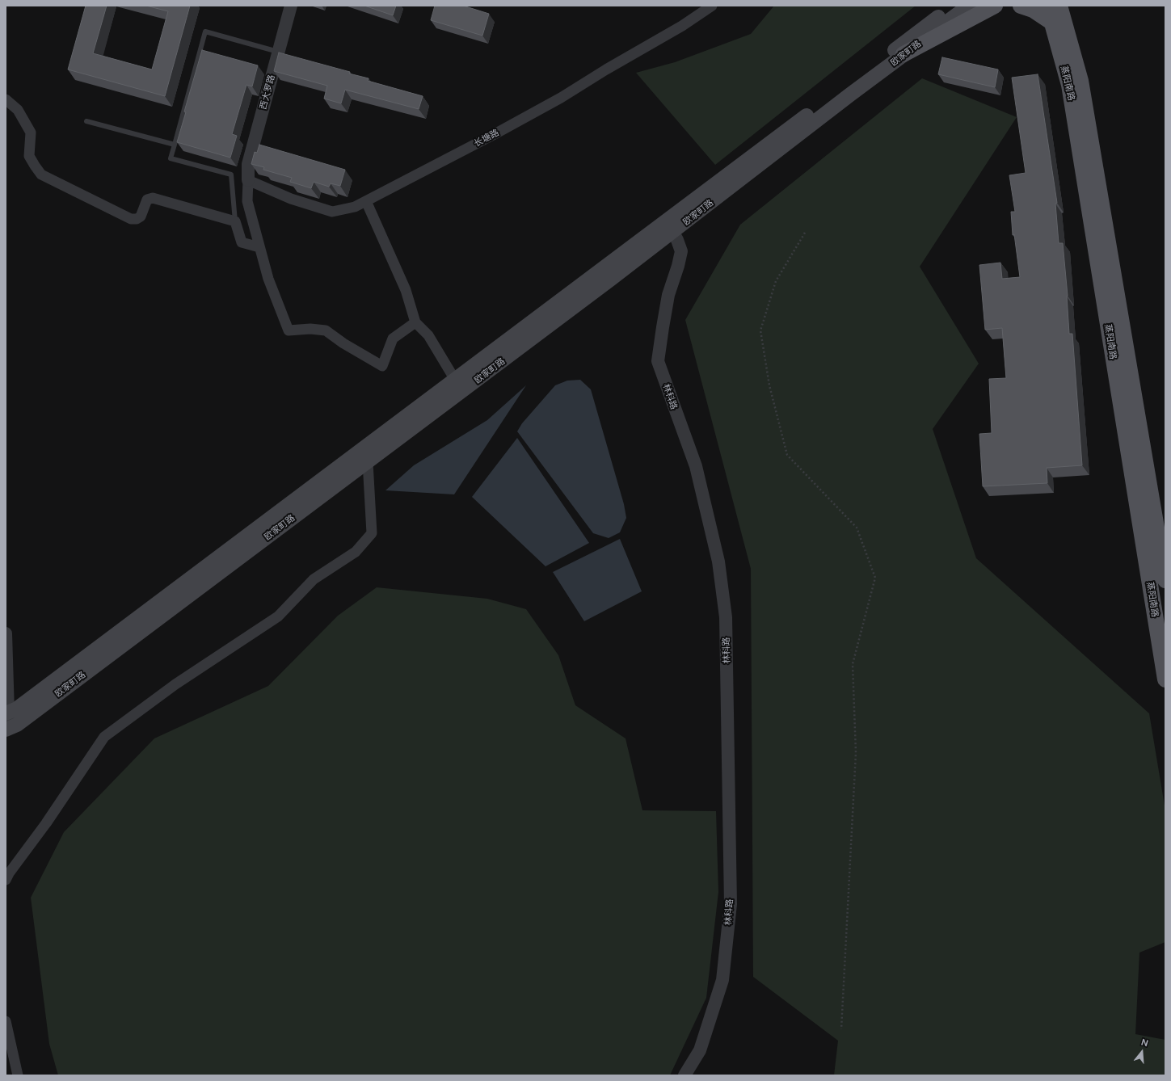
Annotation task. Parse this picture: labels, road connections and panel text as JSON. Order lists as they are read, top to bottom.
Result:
{
  "streets": {
    "main road": ["欧家町路", "蒸阳南路"],
    "street": ["西大罗路", "长塘路", "林科路"]
  },
  "crossings": [
    ["欧家町路", "林科路"],
    ["西大罗路", "长塘路"]
  ],
  "north": "top"
}
